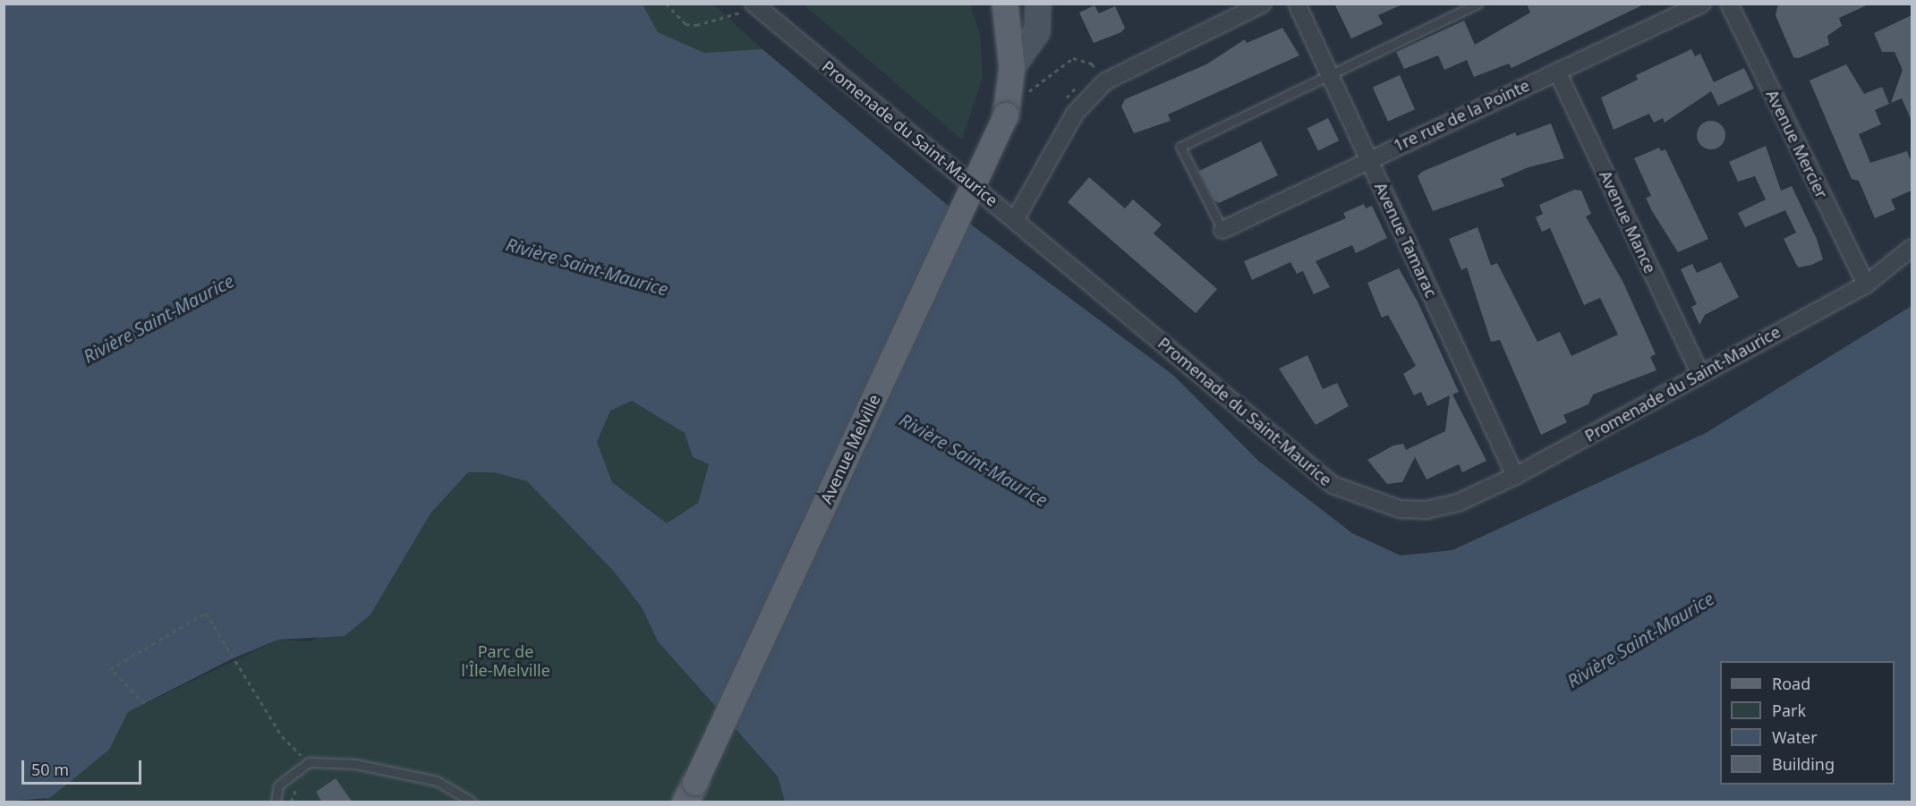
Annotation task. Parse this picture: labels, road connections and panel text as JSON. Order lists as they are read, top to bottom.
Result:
{
  "streets": {
    "main road": ["Avenue Melville"],
    "street": [
      "1re rue de la Pointe",
      "Promenade du Saint-Maurice",
      "Avenue Mercier",
      "Avenue Mance",
      "Avenue Tamarac"
    ]
  },
  "crossings": [
    ["1re rue de la Pointe", "Avenue Mance"],
    ["1re rue de la Pointe", "Avenue Tamarac"],
    ["Promenade du Saint-Maurice", "Avenue Mercier"],
    ["Promenade du Saint-Maurice", "Avenue Mance"],
    ["Promenade du Saint-Maurice", "Avenue Tamarac"]
  ],
  "water": ["Rivière Saint-Maurice"],
  "parks": ["Parc de l'Île-Melville"],
  "legend": [
    "Road",
    "Park",
    "Water",
    "Building"
  ],
  "scale_bar": "50 m"
}
